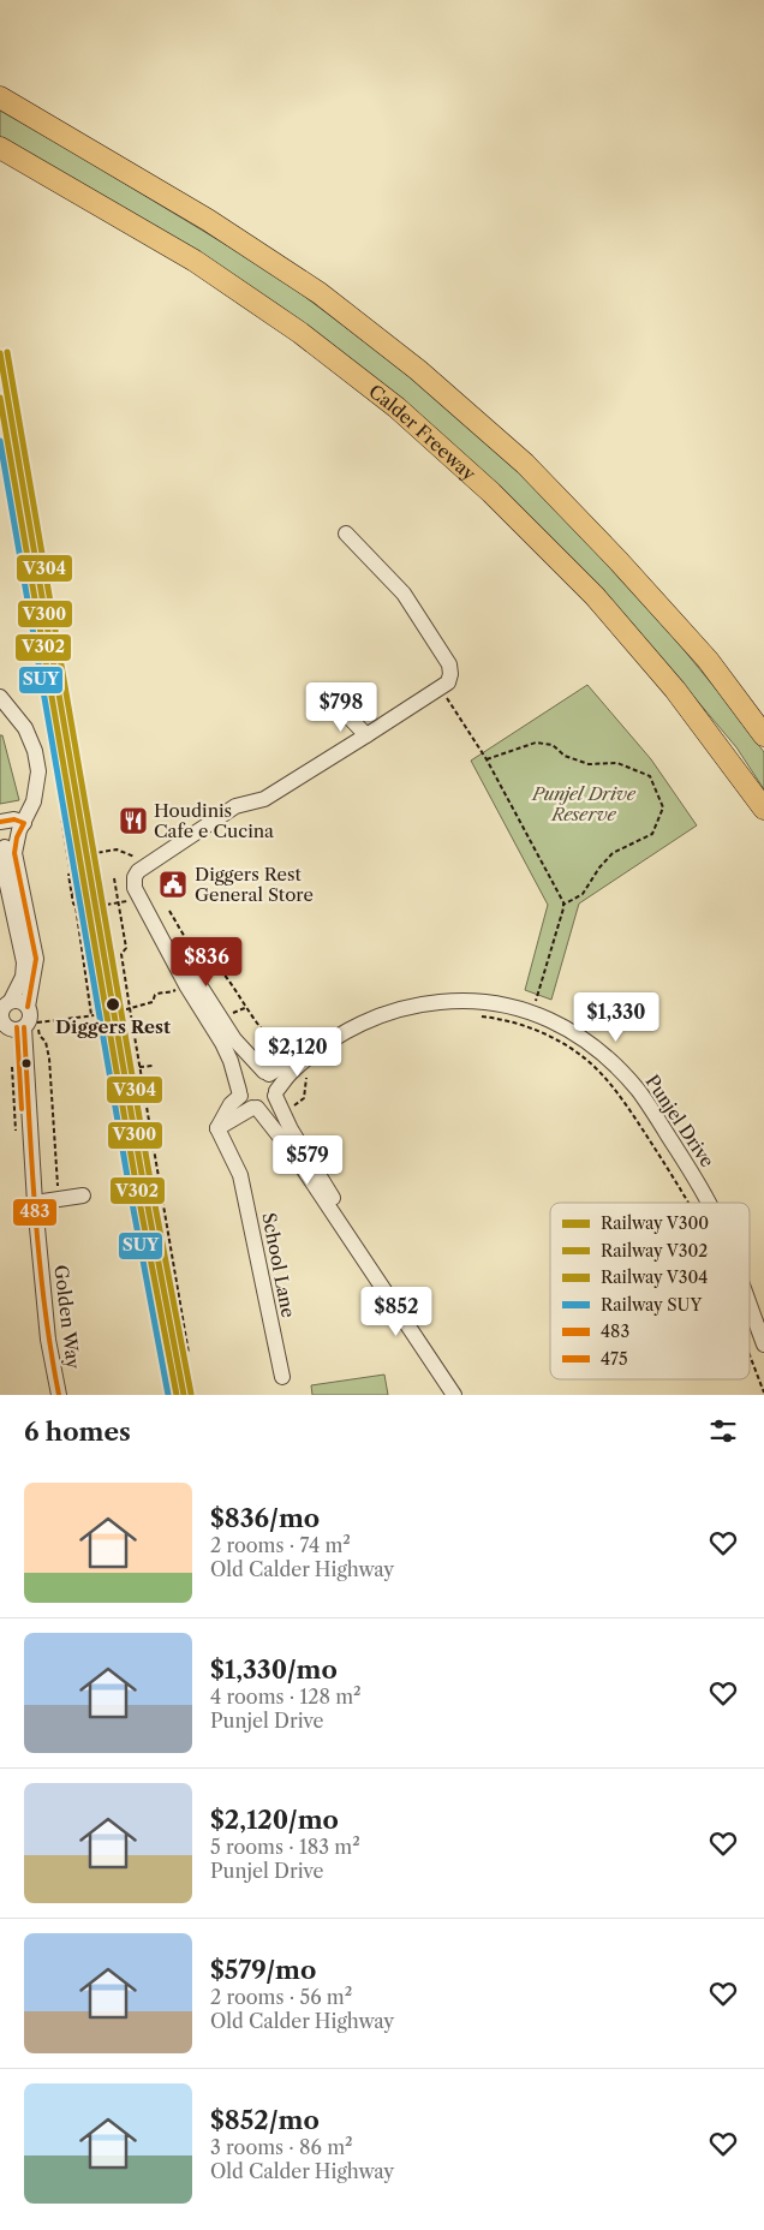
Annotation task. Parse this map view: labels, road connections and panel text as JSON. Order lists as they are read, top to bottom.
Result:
{
  "streets": {
    "highway": ["Calder Freeway"],
    "street": ["Punjel Drive", "School Lane", "Golden Way"]
  },
  "parks": ["Punjel Drive Reserve"],
  "places": {
    "restaurant": ["Houdinis Cafe e Cucina"],
    "public building": ["Diggers Rest General Store"],
    "other": ["Diggers Rest"]
  },
  "lines": [
    "rail line V304",
    "rail line V300",
    "rail line V302",
    "rail line SUY",
    "transit line 483",
    "transit line 475"
  ],
  "legend": [
    "Railway V300",
    "Railway V302",
    "Railway V304",
    "Railway SUY",
    "483",
    "475"
  ],
  "page": {
    "price": [
      "$798",
      "$836",
      "$1,330",
      "$2,120",
      "$579",
      "$852"
    ],
    "heading": "6 homes",
    "list": [
      {
        "name": "$836/mo",
        "note": "2 rooms · 74 m² · Old Calder Highway"
      },
      {
        "name": "$1,330/mo",
        "note": "4 rooms · 128 m² · Punjel Drive"
      },
      {
        "name": "$2,120/mo",
        "note": "5 rooms · 183 m² · Punjel Drive"
      },
      {
        "name": "$579/mo",
        "note": "2 rooms · 56 m² · Old Calder Highway"
      },
      {
        "name": "$852/mo",
        "note": "3 rooms · 86 m² · Old Calder Highway"
      }
    ]
  }
}
